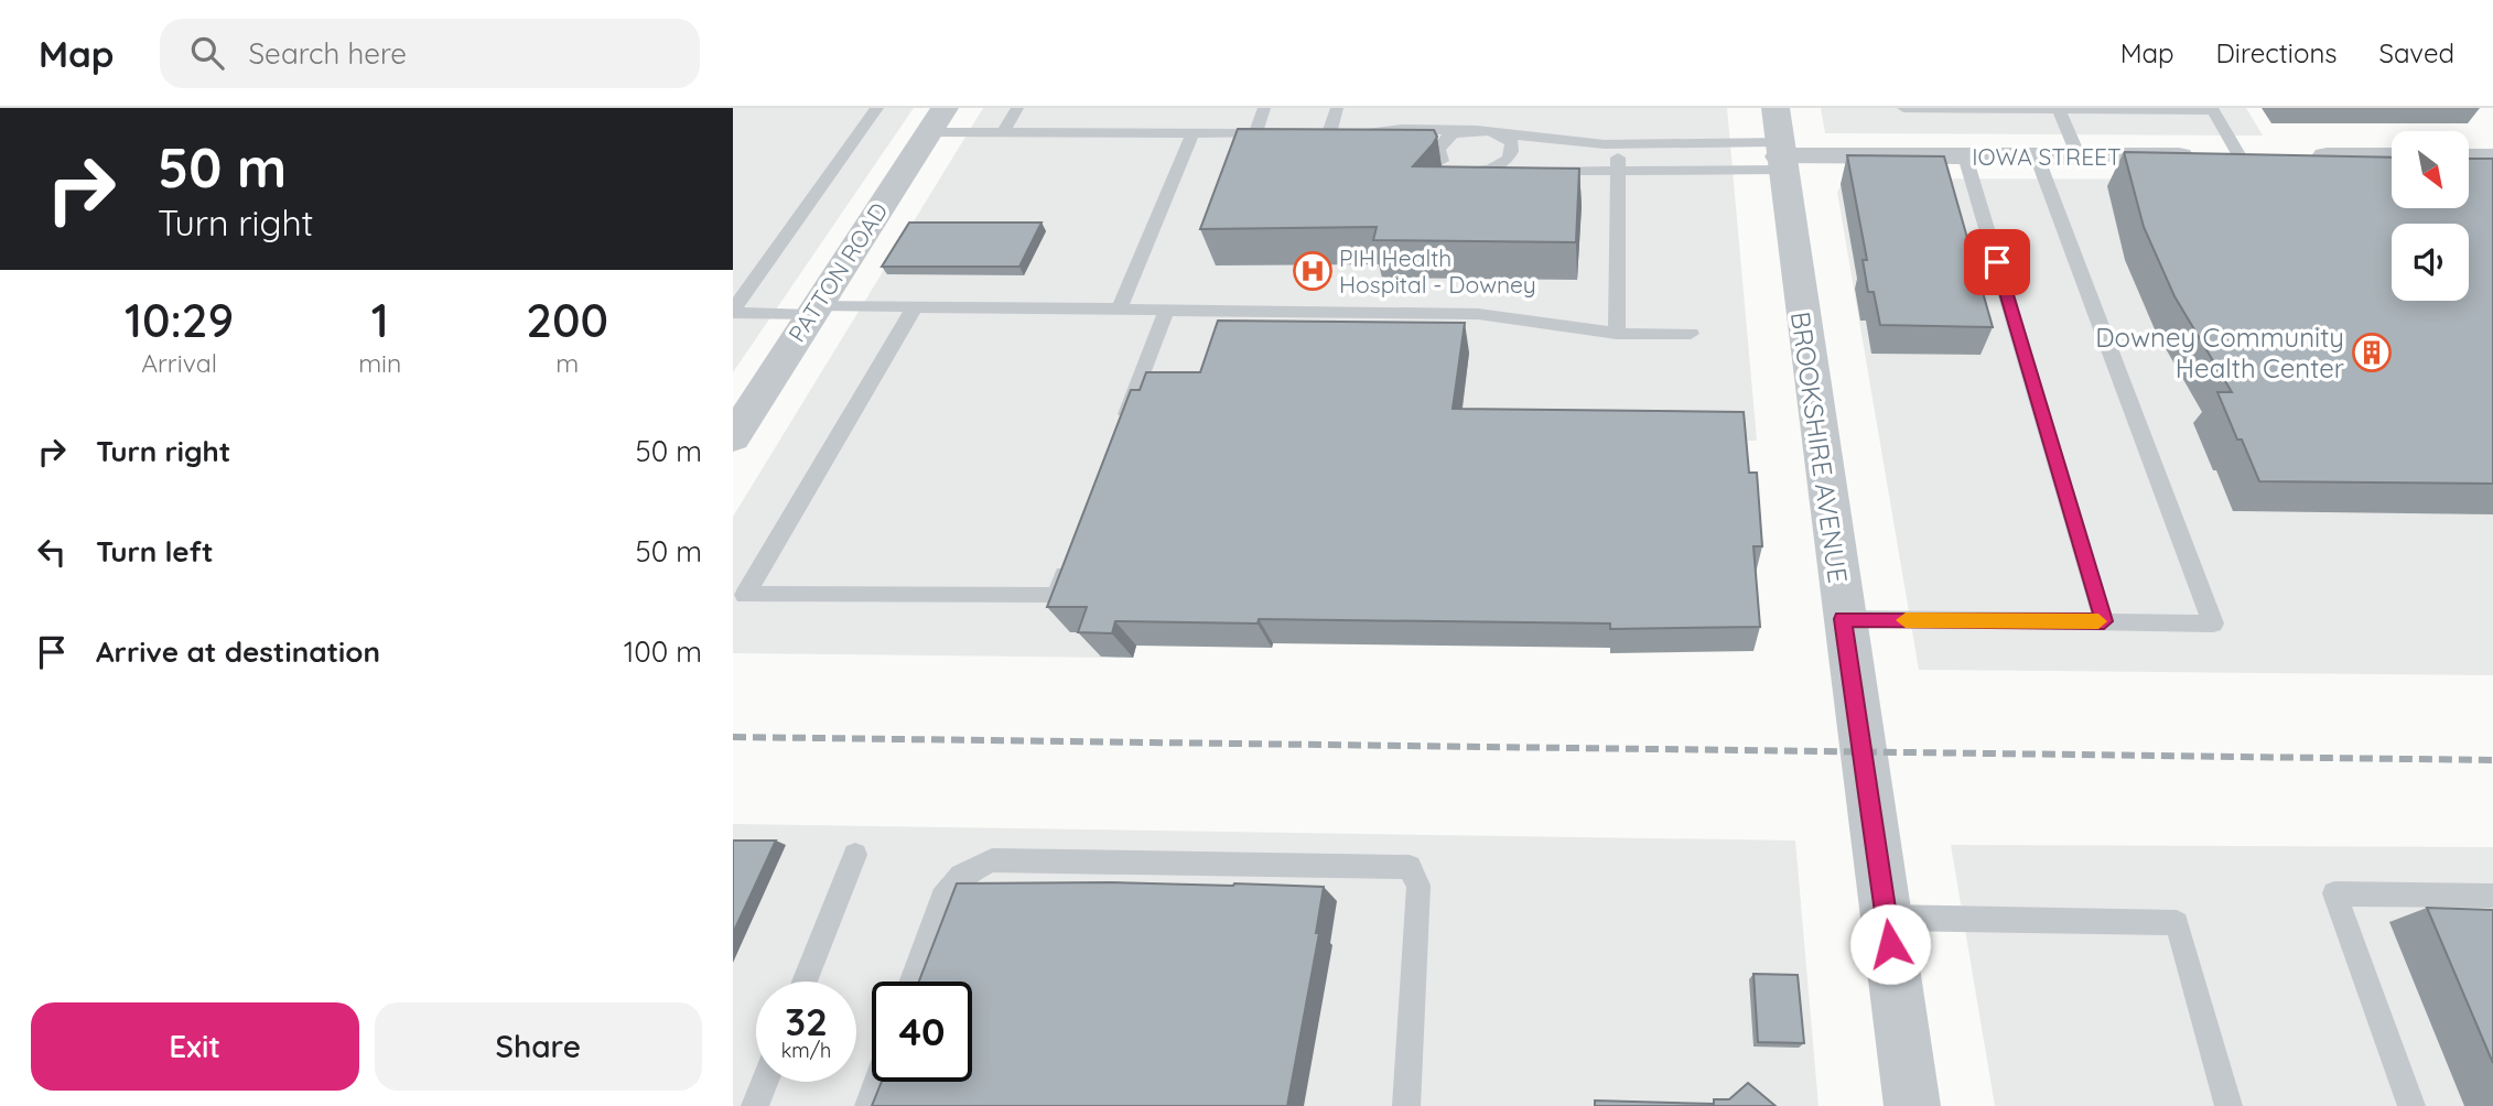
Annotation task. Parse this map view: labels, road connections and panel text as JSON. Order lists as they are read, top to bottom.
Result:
{
  "streets": {
    "street": ["IOWA STREET", "PATTON ROAD", "BROOKSHIRE AVENUE"]
  },
  "crossings": [
    ["IOWA STREET", "BROOKSHIRE AVENUE"]
  ],
  "places": {
    "hospital": ["PIH Health Hospital - Downey"],
    "building": ["Downey Community Health Center"]
  },
  "north": "bottom right",
  "page": {
    "header": "Map",
    "search": "Search here",
    "nav": ["Map", "Directions", "Saved"],
    "turn": ["50 m", "Turn right"],
    "eta": [
      "10:29",
      "Arrival",
      "1",
      "min",
      "200",
      "m"
    ],
    "list": [
      {
        "name": "Turn right",
        "value": "50 m"
      },
      {
        "name": "Turn left",
        "value": "50 m"
      },
      {
        "name": "Arrive at destination",
        "value": "100 m"
      }
    ],
    "speed": "32 km/h",
    "limit": "40",
    "buttons": ["Exit", "Share"]
  }
}
